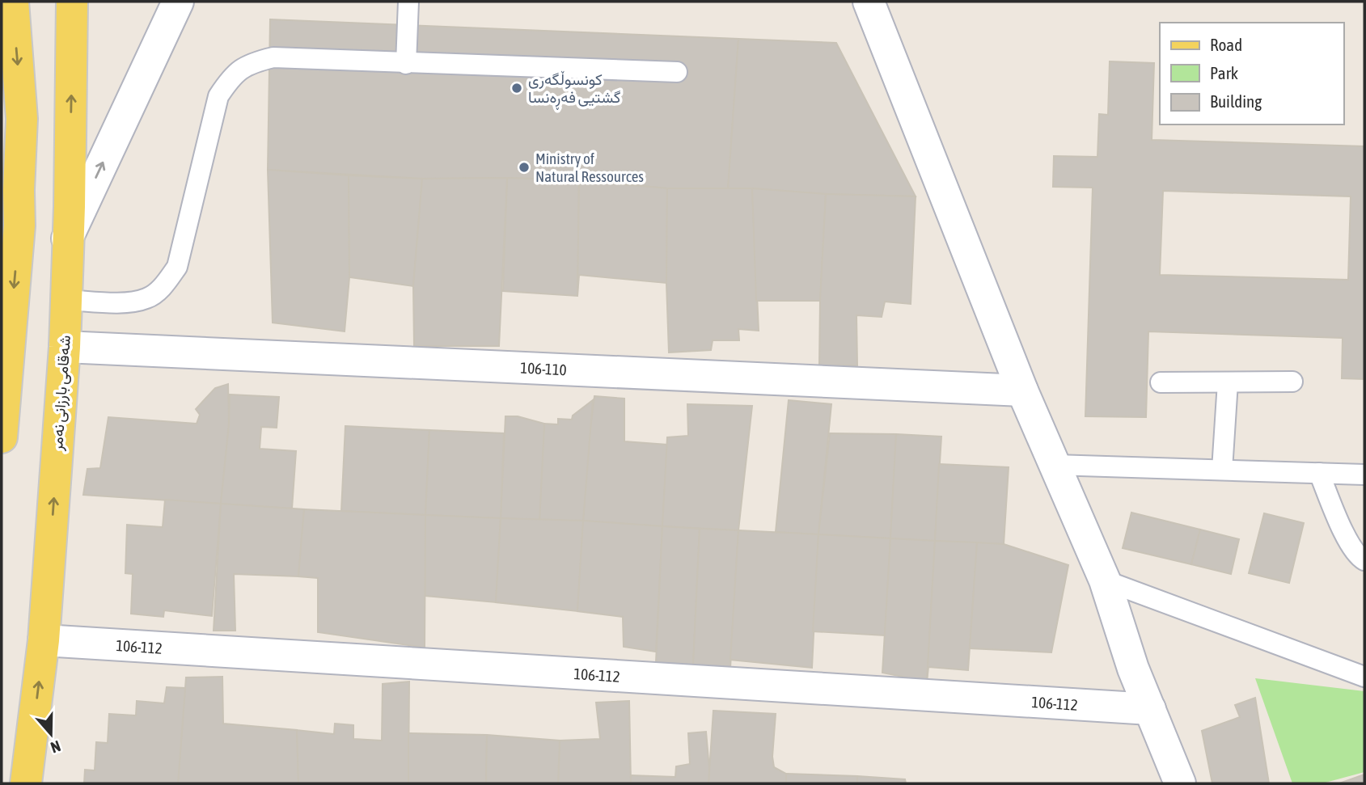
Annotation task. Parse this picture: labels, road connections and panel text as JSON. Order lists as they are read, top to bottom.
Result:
{
  "streets": {
    "main road": ["شەقامی بارزانی نەمر"],
    "street": ["106-110", "106-112"]
  },
  "crossings": [
    ["106-110", "شەقامی بارزانی نەمر"],
    ["شەقامی بارزانی نەمر", "106-112"]
  ],
  "places": ["کونسوڵگەری گشتیی فەڕەنسا", "Ministry of Natural Ressources"],
  "legend": ["Road", "Park", "Building"],
  "north": "bottom"
}
